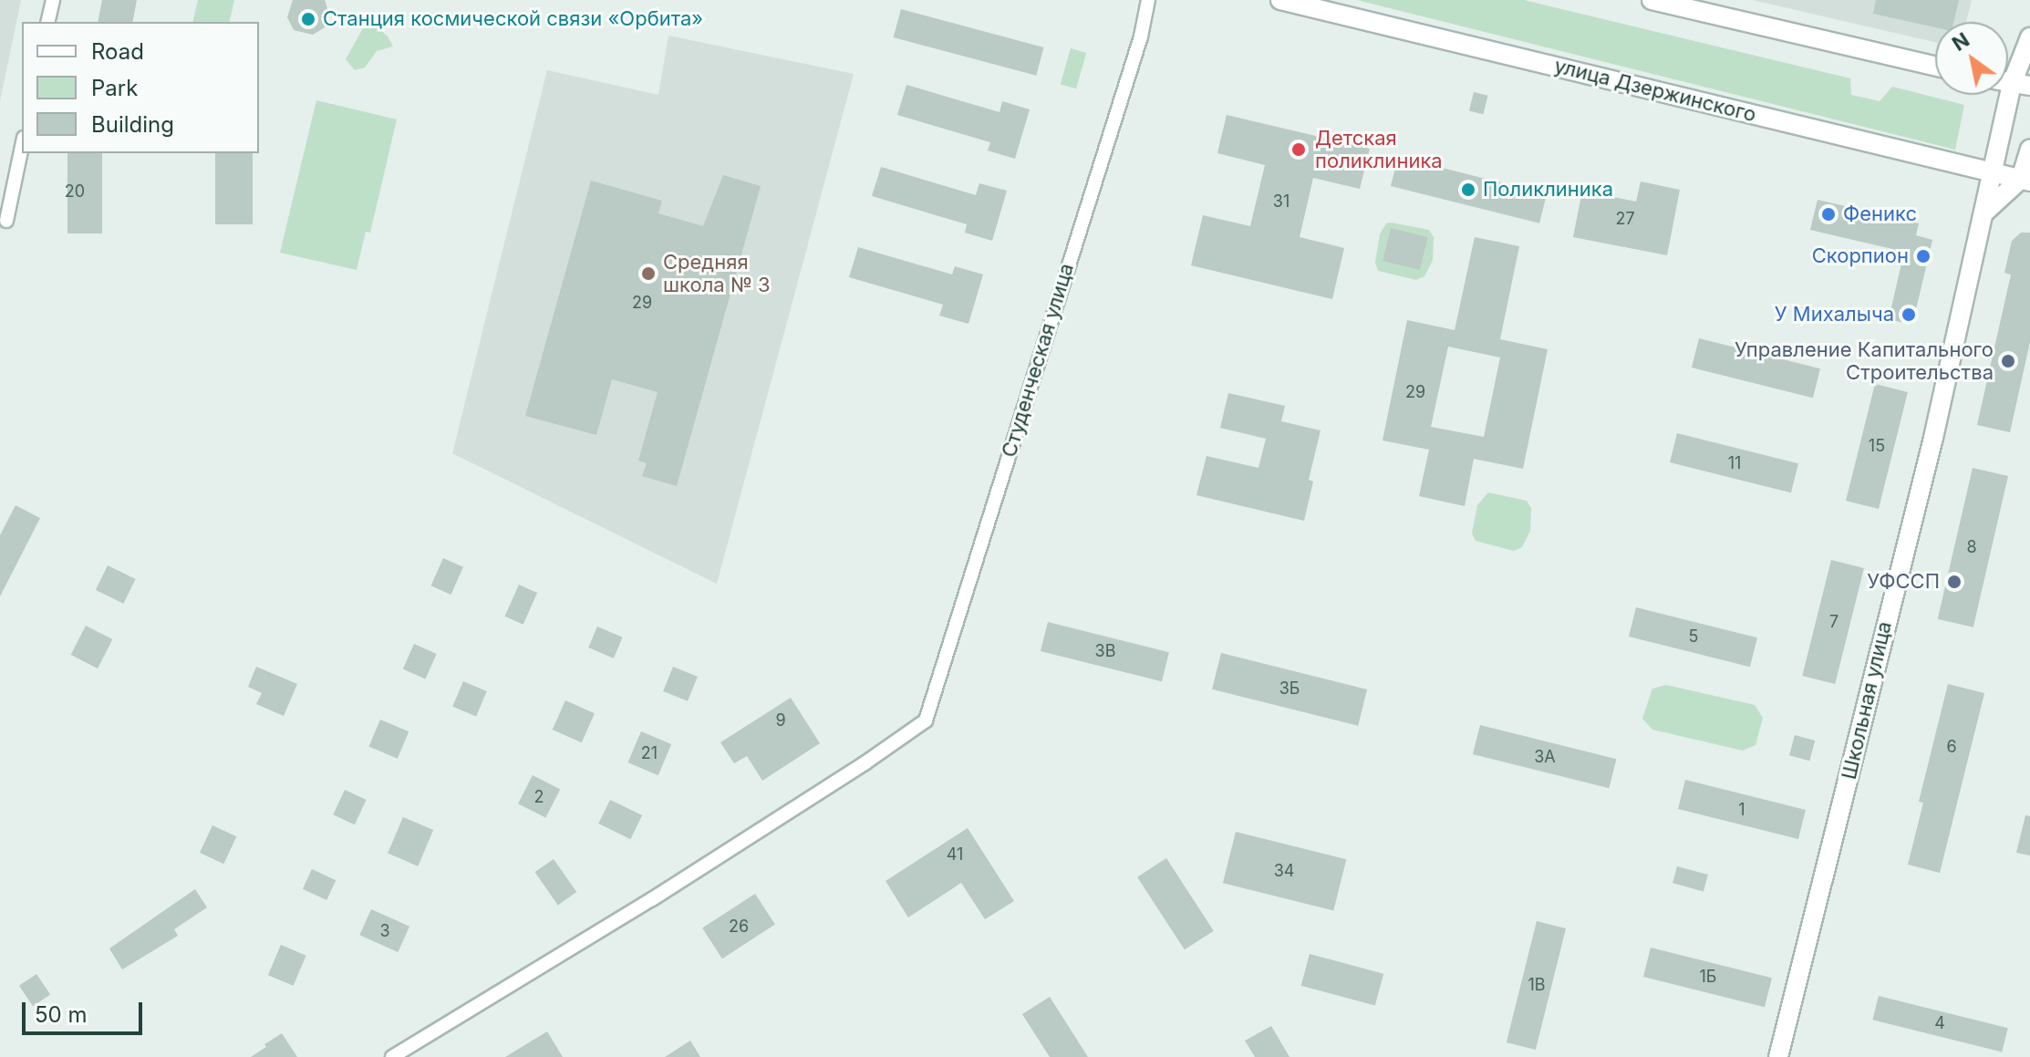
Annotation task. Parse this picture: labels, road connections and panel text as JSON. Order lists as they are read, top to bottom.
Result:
{
  "streets": {
    "street": ["улица Дзержинского", "Студенческая улица", "Школьная улица"]
  },
  "crossings": [
    ["улица Дзержинского", "Школьная улица"]
  ],
  "places": [
    "Станция космической связи «Орбита»",
    "Детская поликлиника",
    "Поликлиника",
    "Феникс",
    "Скорпион",
    "Средняя школа № 3",
    "У Михалыча",
    "Управление Капитального Строительства",
    "УФССП"
  ],
  "house_numbers": [
    "20",
    "31",
    "27",
    "29",
    "29",
    "15",
    "11",
    "8",
    "7",
    "5",
    "3В",
    "3Б",
    "9",
    "6",
    "21",
    "3А",
    "2",
    "1",
    "41",
    "34",
    "26",
    "3",
    "1Б",
    "1В",
    "4"
  ],
  "legend": ["Road", "Park", "Building"],
  "scale_bar": "50 m",
  "north": "top left"
}
